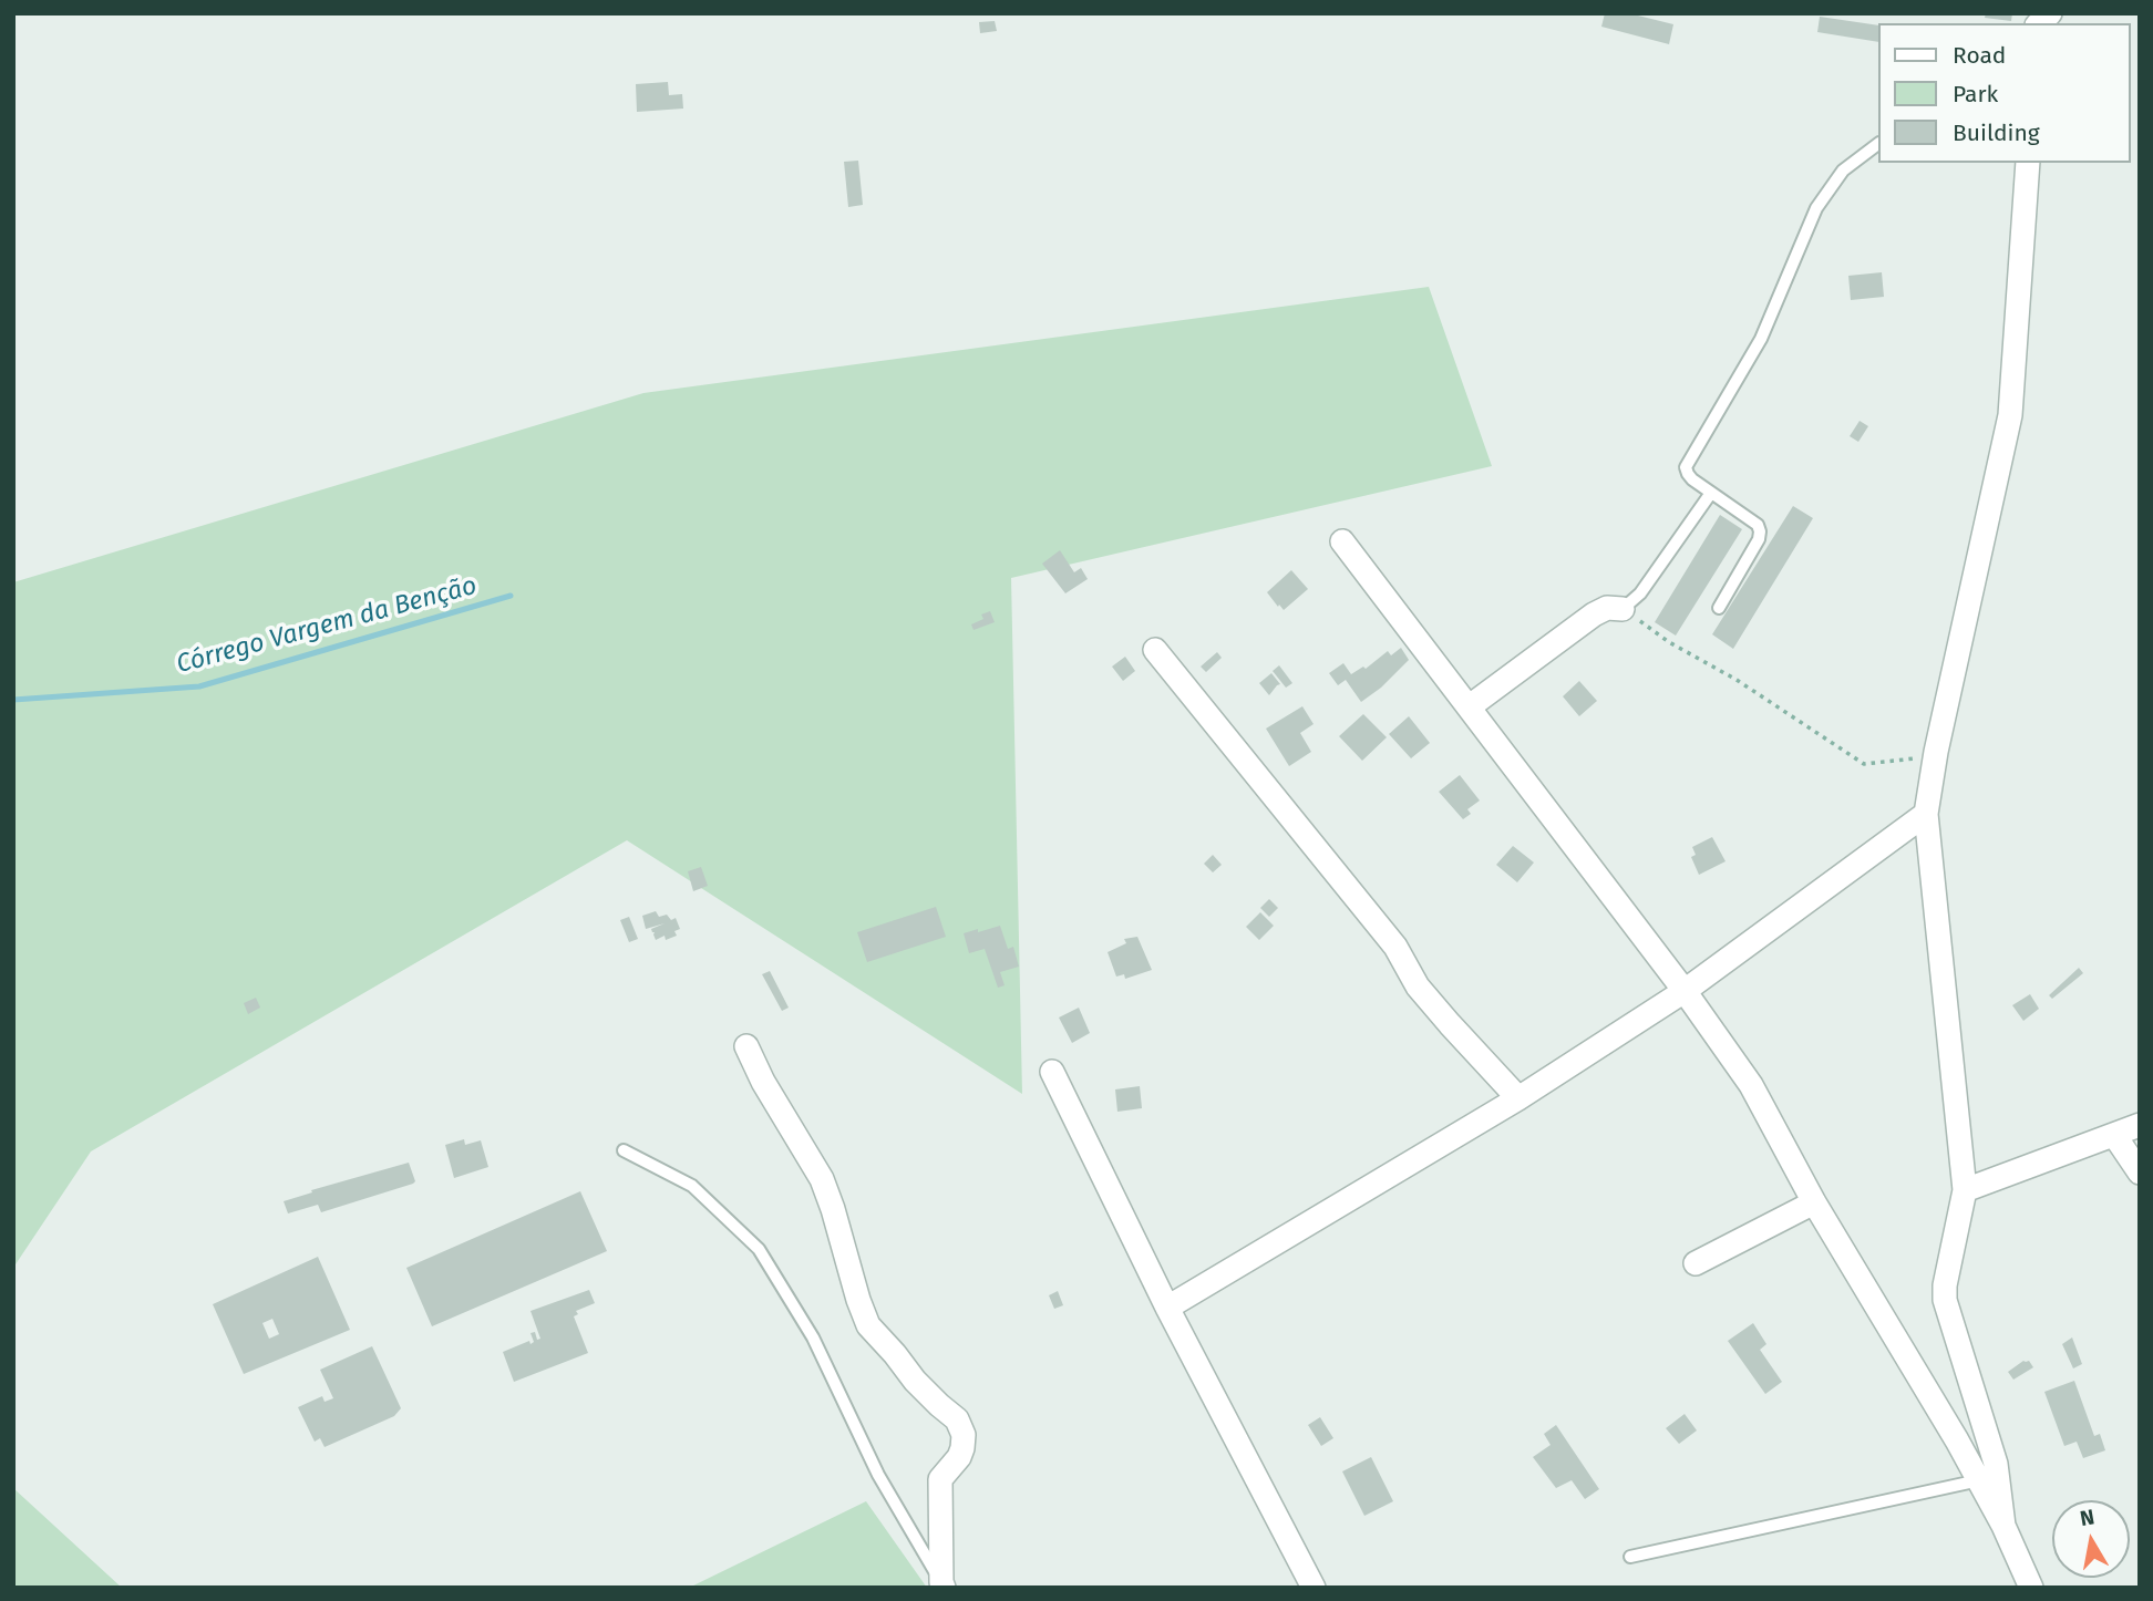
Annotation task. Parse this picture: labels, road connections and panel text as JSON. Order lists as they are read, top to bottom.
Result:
{
  "water": ["Córrego Vargem da Benção"],
  "legend": ["Road", "Park", "Building"],
  "north": "top"
}
